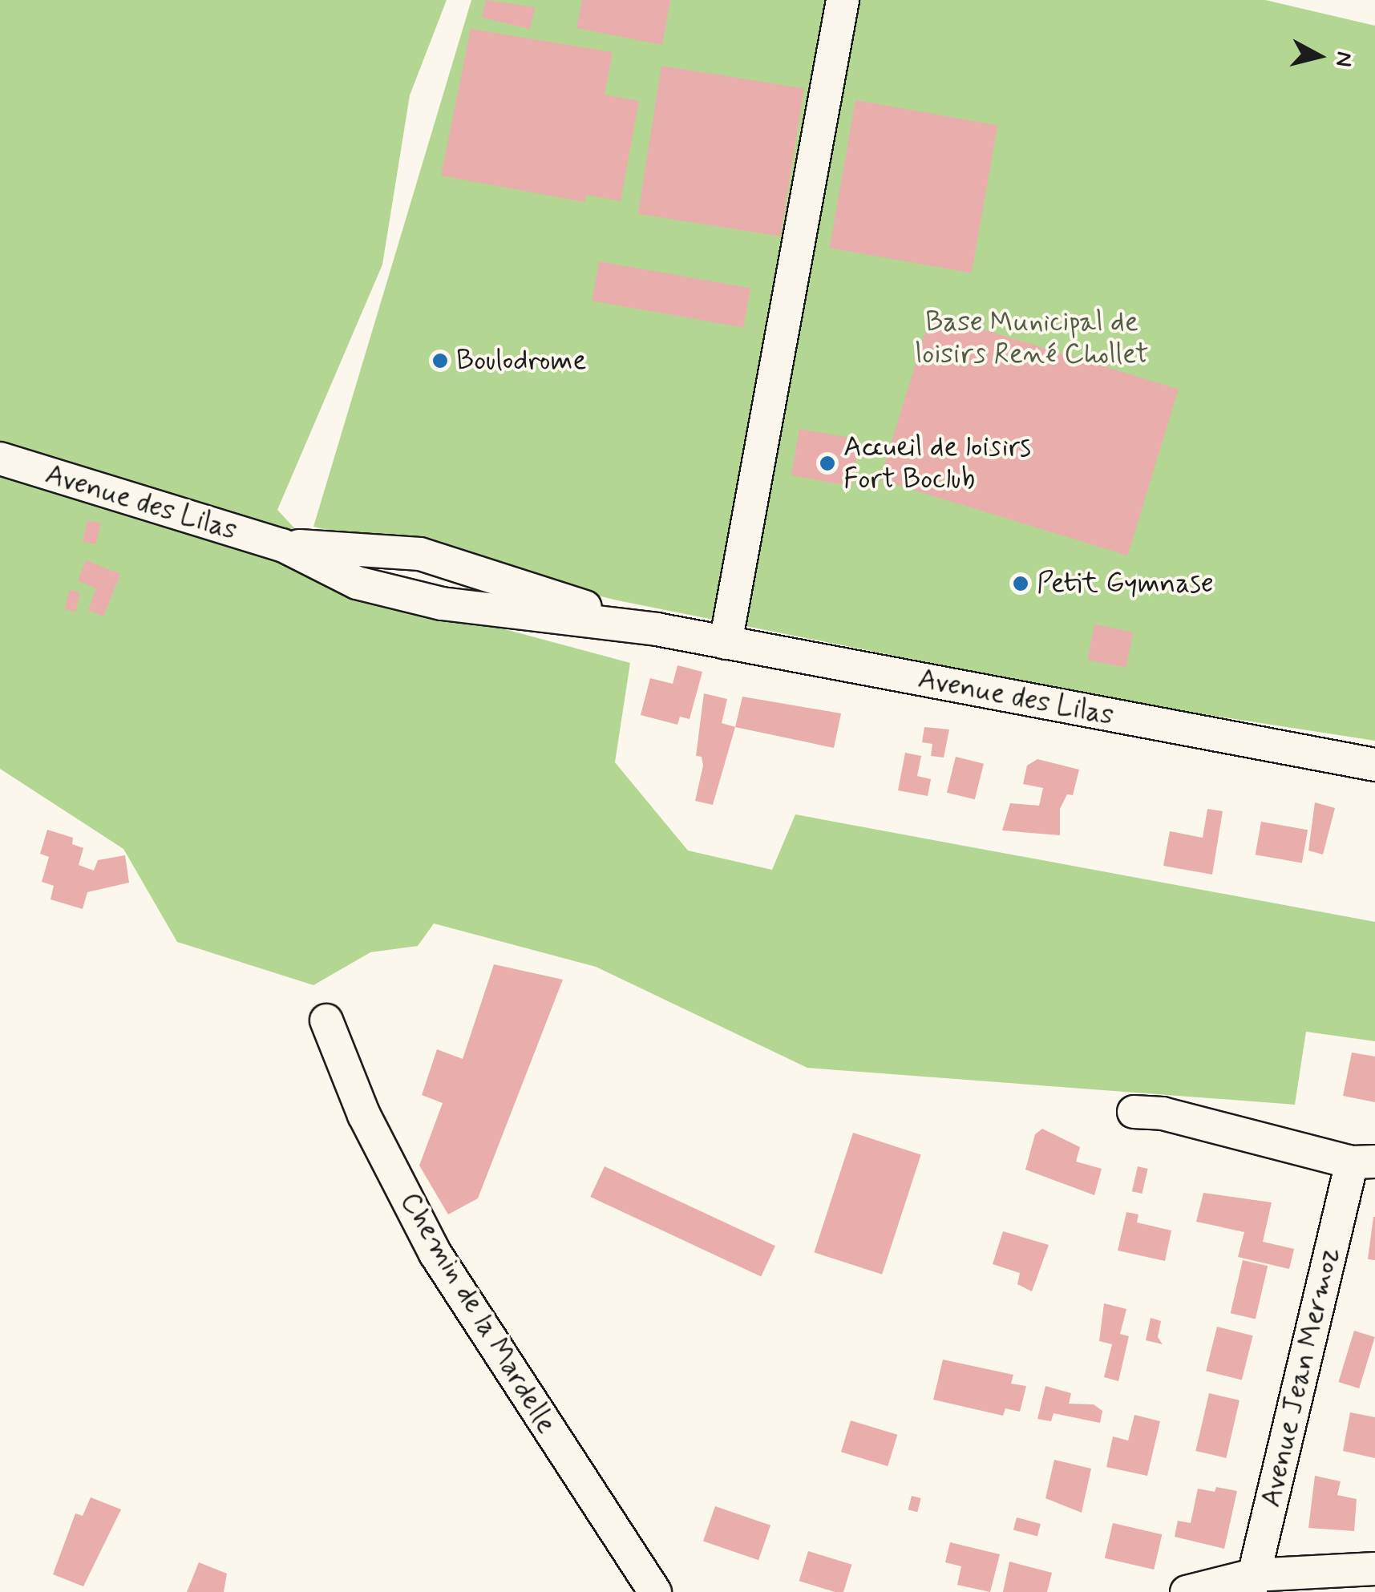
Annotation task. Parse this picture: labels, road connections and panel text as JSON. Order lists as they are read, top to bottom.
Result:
{
  "streets": {
    "street": ["Avenue des Lilas", "Chemin de la Mardelle", "Avenue Jean Mermoz"]
  },
  "parks": ["Base Municipal de loisirs René Chollet"],
  "places": ["Boulodrome", "Accueil de loisirs Fort Boclub", "Petit Gymnase"],
  "north": "right"
}
